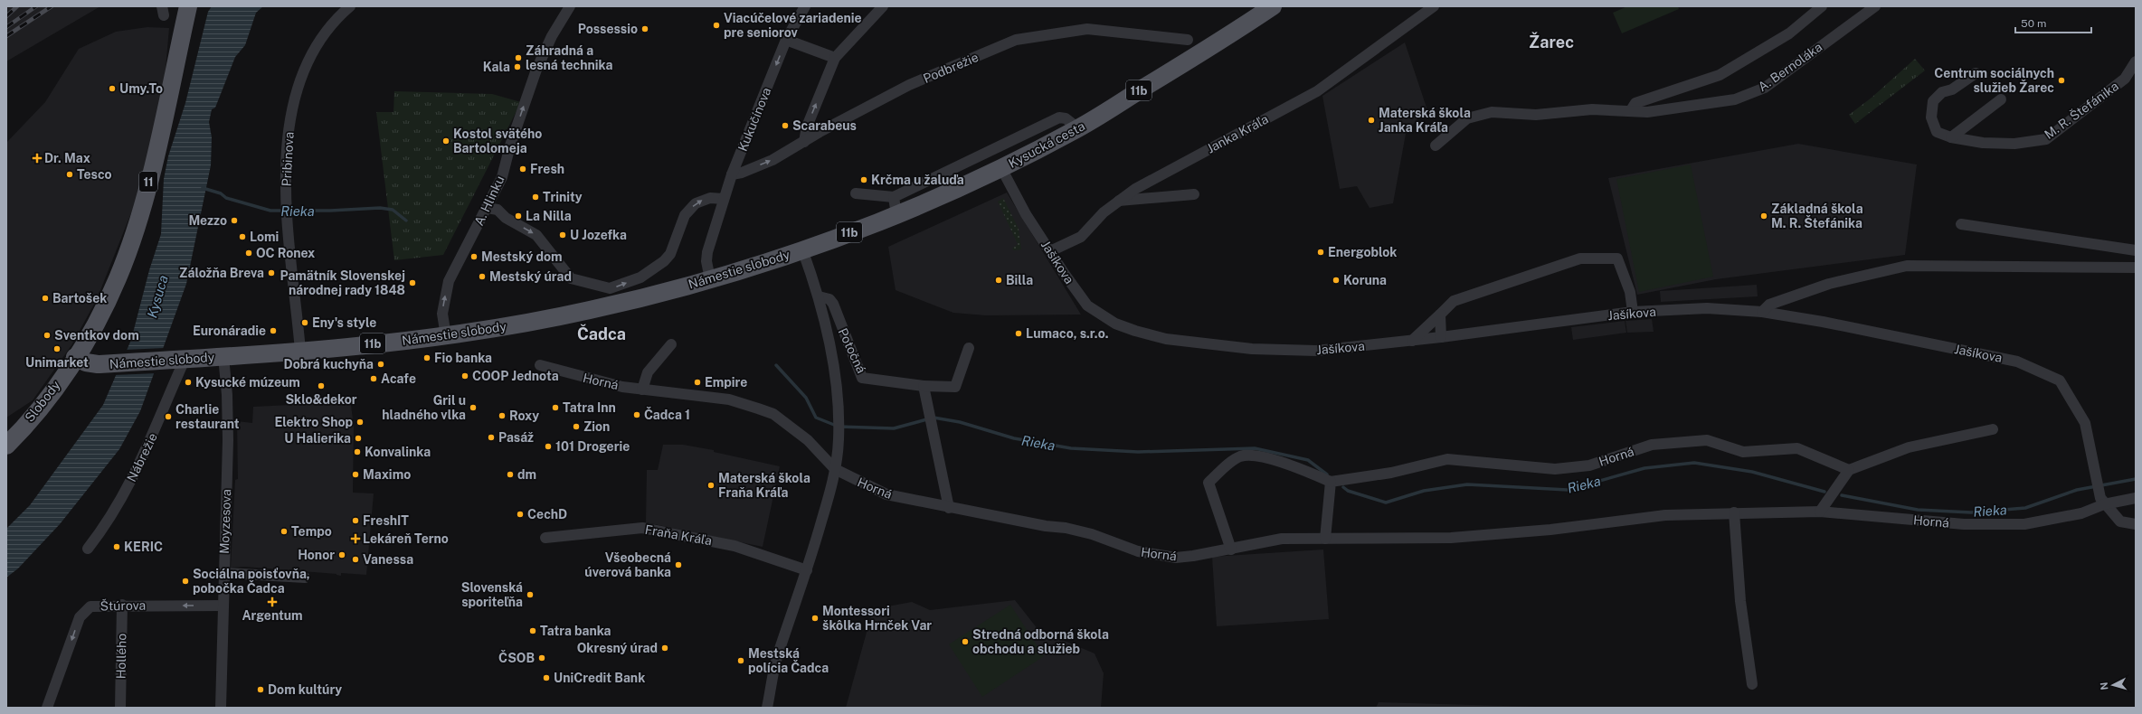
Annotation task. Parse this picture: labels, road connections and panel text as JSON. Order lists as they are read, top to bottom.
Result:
{
  "streets": {
    "main road": [
      "11b",
      "Kysucká cesta",
      "11",
      "Námestie slobody",
      "Slobody"
    ],
    "street": [
      "A. Bernoláka",
      "Podbrežie",
      "M. R. Štefánika",
      "Kukučínova",
      "Janka Kráľa",
      "Pribinova",
      "A. Hlinku",
      "Jašíkova",
      "Potočná",
      "Horná",
      "Nábrežie",
      "Moyzesova",
      "Fraňa Kráľa",
      "Štúrova",
      "Hollého"
    ]
  },
  "crossings": [
    ["Podbrežie", "Kukučínova"],
    ["Kukučínova", "Námestie slobody"],
    ["Janka Kráľa", "Jašíkova"],
    ["Kysucká cesta", "Jašíkova"],
    ["Kysucká cesta", "Námestie slobody"],
    ["Pribinova", "Námestie slobody"],
    ["11", "Námestie slobody"],
    ["11", "Slobody"],
    ["A. Hlinku", "Námestie slobody"],
    ["Jašíkova", "Horná"],
    ["Námestie slobody", "Slobody"],
    ["Námestie slobody", "Nábrežie"],
    ["Námestie slobody", "Moyzesova"],
    ["Moyzesova", "Štúrova"],
    ["Štúrova", "Hollého"]
  ],
  "one_way": ["A. Hlinku", "Štúrova"],
  "districts": ["Žarec", "Čadca"],
  "water": ["Rieka", "Kysuca"],
  "places": {
    "other": [
      "Viacúčelové zariadenie pre seniorov",
      "Possessio",
      "Záhradná a lesná technika",
      "Kala",
      "Centrum sociálnych služieb Žarec",
      "Umy.To",
      "Materská škola Janka Kráľa",
      "Scarabeus",
      "Kostol svätého Bartolomeja",
      "Fresh",
      "Tesco",
      "Krčma u žaluďa",
      "Trinity",
      "La Nilla",
      "Základná škola M. R. Štefánika",
      "Mezzo",
      "U Jozefka",
      "Lomi",
      "Energoblok",
      "OC Ronex",
      "Mestský dom",
      "Záložňa Breva",
      "Mestský úrad",
      "Billa",
      "Koruna",
      "Pamätník Slovenskej národnej rady 1848",
      "Bartošek",
      "Eny's style",
      "Euronáradie",
      "Lumaco, s.r.o.",
      "Sventkov dom",
      "Unimarket",
      "Fio banka",
      "Dobrá kuchyňa",
      "COOP Jednota",
      "Acafe",
      "Kysucké múzeum",
      "Empire",
      "Sklo&dekor",
      "Gril u hladného vlka",
      "Tatra Inn",
      "Čadca 1",
      "Roxy",
      "Charlie restaurant",
      "Elektro Shop",
      "Zion",
      "Pasáž",
      "U Halierika",
      "101 Drogerie",
      "Konvalinka",
      "Maximo",
      "dm",
      "Materská škola Fraňa Kráľa",
      "CechD",
      "FreshIT",
      "Tempo",
      "KERIC",
      "Honor",
      "Vanessa",
      "Všeobecná úverová banka",
      "Sociálna poisťovňa, pobočka Čadca",
      "Slovenská sporiteľňa",
      "Montessori škôlka Hrnček Var",
      "Tatra banka",
      "Stredná odborná škola obchodu a služieb",
      "Okresný úrad",
      "ČSOB",
      "Mestská polícia Čadca",
      "UniCredit Bank",
      "Dom kultúry"
    ],
    "health": ["Dr. Max", "Lekáreň Terno", "Argentum"]
  },
  "scale_bar": "50 m",
  "north": "left"
}
